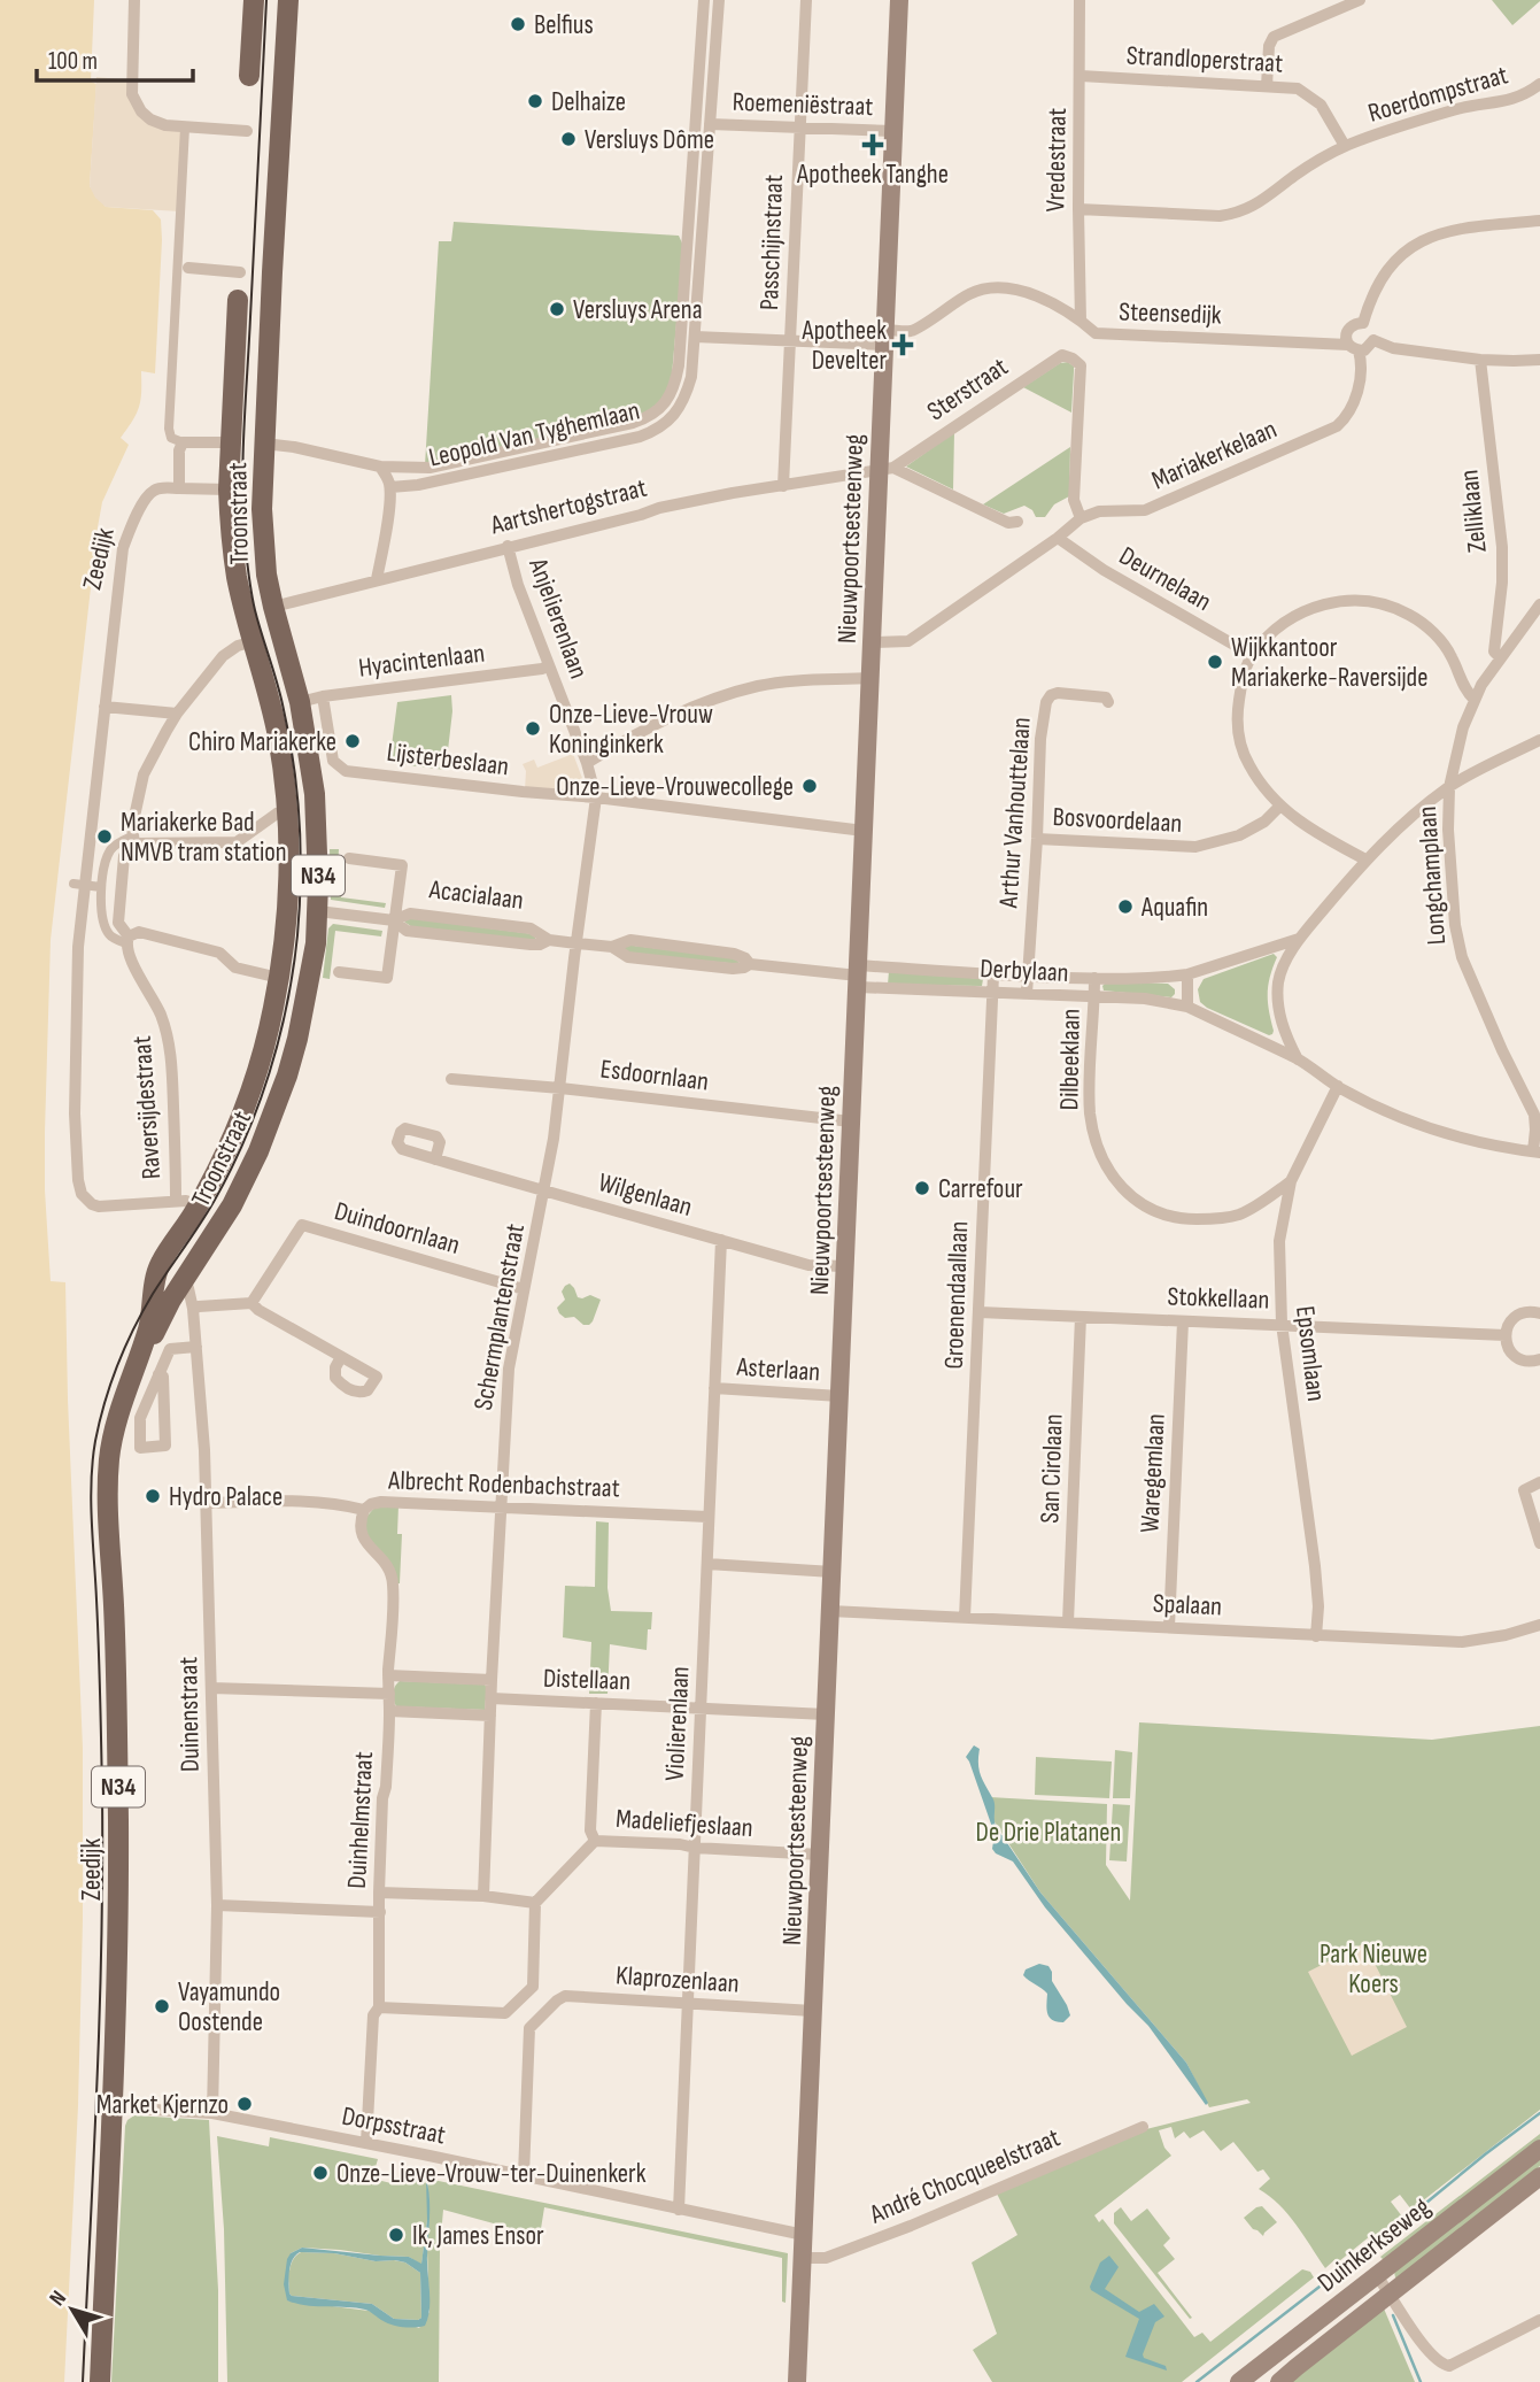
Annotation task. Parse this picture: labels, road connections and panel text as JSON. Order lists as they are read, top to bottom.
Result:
{
  "streets": {
    "main road": [
      "Troonstraat",
      "Nieuwpoortsesteenweg",
      "Zeedijk",
      "N34",
      "Acacialaan",
      "Duinkerkseweg"
    ],
    "street": [
      "Strandloperstraat",
      "Roerdompstraat",
      "Roemeniëstraat",
      "Vredestraat",
      "Passchijnstraat",
      "Steensedijk",
      "Sterstraat",
      "Leopold Van Tyghemlaan",
      "Mariakerkelaan",
      "Aartshertogstraat",
      "Zelliklaan",
      "Deurnelaan",
      "Anjelierenlaan",
      "Hyacintenlaan",
      "Lijsterbeslaan",
      "Arthur Vanhouttelaan",
      "Bosvoordelaan",
      "Longchamplaan",
      "Derbylaan",
      "Dilbeeklaan",
      "Esdoornlaan",
      "Raversijdestraat",
      "Wilgenlaan",
      "Duindoornlaan",
      "Groenendaallaan",
      "Stokkellaan",
      "Schermplantenstraat",
      "Epsomlaan",
      "Asterlaan",
      "San Cirolaan",
      "Waregemlaan",
      "Albrecht Rodenbachstraat",
      "Spalaan",
      "Distellaan",
      "Duinenstraat",
      "Violierenlaan",
      "Duinhelmstraat",
      "Madeliefjeslaan",
      "Klaprozenlaan",
      "Dorpsstraat",
      "André Chocqueelstraat"
    ]
  },
  "crossings": [
    ["Strandloperstraat", "Roerdompstraat"],
    ["Strandloperstraat", "Vredestraat"],
    ["Roerdompstraat", "Vredestraat"],
    ["Roemeniëstraat", "Passchijnstraat"],
    ["Roemeniëstraat", "Leopold Van Tyghemlaan"],
    ["Roemeniëstraat", "Nieuwpoortsesteenweg"],
    ["Vredestraat", "Steensedijk"],
    ["Passchijnstraat", "Steensedijk"],
    ["Passchijnstraat", "Aartshertogstraat"],
    ["Steensedijk", "Leopold Van Tyghemlaan"],
    ["Steensedijk", "Mariakerkelaan"],
    ["Steensedijk", "Nieuwpoortsesteenweg"],
    ["Sterstraat", "Mariakerkelaan"],
    ["Sterstraat", "Aartshertogstraat"],
    ["Sterstraat", "Nieuwpoortsesteenweg"],
    ["Leopold Van Tyghemlaan", "Troonstraat"],
    ["Mariakerkelaan", "Nieuwpoortsesteenweg"],
    ["Mariakerkelaan", "Deurnelaan"],
    ["Aartshertogstraat", "Troonstraat"],
    ["Aartshertogstraat", "Nieuwpoortsesteenweg"],
    ["Aartshertogstraat", "Anjelierenlaan"],
    ["Zelliklaan", "Longchamplaan"],
    ["Troonstraat", "Zeedijk"],
    ["Troonstraat", "Hyacintenlaan"],
    ["Troonstraat", "Acacialaan"],
    ["Troonstraat", "Raversijdestraat"],
    ["Troonstraat", "Duinenstraat"],
    ["Nieuwpoortsesteenweg", "Lijsterbeslaan"],
    ["Nieuwpoortsesteenweg", "Acacialaan"],
    ["Nieuwpoortsesteenweg", "Derbylaan"],
    ["Nieuwpoortsesteenweg", "Esdoornlaan"],
    ["Nieuwpoortsesteenweg", "Wilgenlaan"],
    ["Nieuwpoortsesteenweg", "Asterlaan"],
    ["Nieuwpoortsesteenweg", "Spalaan"],
    ["Nieuwpoortsesteenweg", "Distellaan"],
    ["Nieuwpoortsesteenweg", "Madeliefjeslaan"],
    ["Nieuwpoortsesteenweg", "Klaprozenlaan"],
    ["Nieuwpoortsesteenweg", "Dorpsstraat"],
    ["Nieuwpoortsesteenweg", "André Chocqueelstraat"],
    ["Zeedijk", "Raversijdestraat"],
    ["Zeedijk", "Duinenstraat"],
    ["Zeedijk", "Dorpsstraat"],
    ["Deurnelaan", "Bosvoordelaan"],
    ["Deurnelaan", "Longchamplaan"],
    ["Anjelierenlaan", "Hyacintenlaan"],
    ["Anjelierenlaan", "Lijsterbeslaan"],
    ["Anjelierenlaan", "Schermplantenstraat"],
    ["Hyacintenlaan", "Lijsterbeslaan"],
    ["Lijsterbeslaan", "Schermplantenstraat"],
    ["Arthur Vanhouttelaan", "Bosvoordelaan"],
    ["Arthur Vanhouttelaan", "Derbylaan"],
    ["Bosvoordelaan", "Longchamplaan"],
    ["Acacialaan", "Derbylaan"],
    ["Acacialaan", "Schermplantenstraat"],
    ["Derbylaan", "Dilbeeklaan"],
    ["Derbylaan", "Groenendaallaan"],
    ["Derbylaan", "Epsomlaan"],
    ["Dilbeeklaan", "Epsomlaan"],
    ["Esdoornlaan", "Schermplantenstraat"],
    ["Wilgenlaan", "Schermplantenstraat"],
    ["Wilgenlaan", "Violierenlaan"],
    ["Duindoornlaan", "Schermplantenstraat"],
    ["Groenendaallaan", "Stokkellaan"],
    ["Groenendaallaan", "Spalaan"],
    ["Stokkellaan", "Epsomlaan"],
    ["Stokkellaan", "San Cirolaan"],
    ["Stokkellaan", "Waregemlaan"],
    ["Schermplantenstraat", "Albrecht Rodenbachstraat"],
    ["Schermplantenstraat", "Distellaan"],
    ["Epsomlaan", "Spalaan"],
    ["Asterlaan", "Violierenlaan"],
    ["San Cirolaan", "Spalaan"],
    ["Waregemlaan", "Spalaan"],
    ["Albrecht Rodenbachstraat", "Duinenstraat"],
    ["Albrecht Rodenbachstraat", "Violierenlaan"],
    ["Albrecht Rodenbachstraat", "Duinhelmstraat"],
    ["Distellaan", "Violierenlaan"],
    ["Duinenstraat", "Dorpsstraat"],
    ["Violierenlaan", "Madeliefjeslaan"],
    ["Violierenlaan", "Klaprozenlaan"],
    ["Violierenlaan", "Dorpsstraat"],
    ["Duinhelmstraat", "Dorpsstraat"]
  ],
  "parks": ["De Drie Platanen", "Park Nieuwe Koers"],
  "places": {
    "other": [
      "Belfius",
      "Delhaize",
      "Versluys Dôme",
      "Versluys Arena",
      "Wijkkantoor Mariakerke-Raversijde",
      "Onze-Lieve-Vrouw Koninginkerk",
      "Chiro Mariakerke",
      "Onze-Lieve-Vrouwecollege",
      "Mariakerke Bad NMVB tram station",
      "Aquafin",
      "Carrefour",
      "Hydro Palace",
      "Vayamundo Oostende",
      "Market Kjernzo",
      "Onze-Lieve-Vrouw-ter-Duinenkerk",
      "Ik, James Ensor"
    ],
    "health": ["Apotheek Tanghe", "Apotheek Develter"]
  },
  "scale_bar": "100 m",
  "north": "top left"
}
